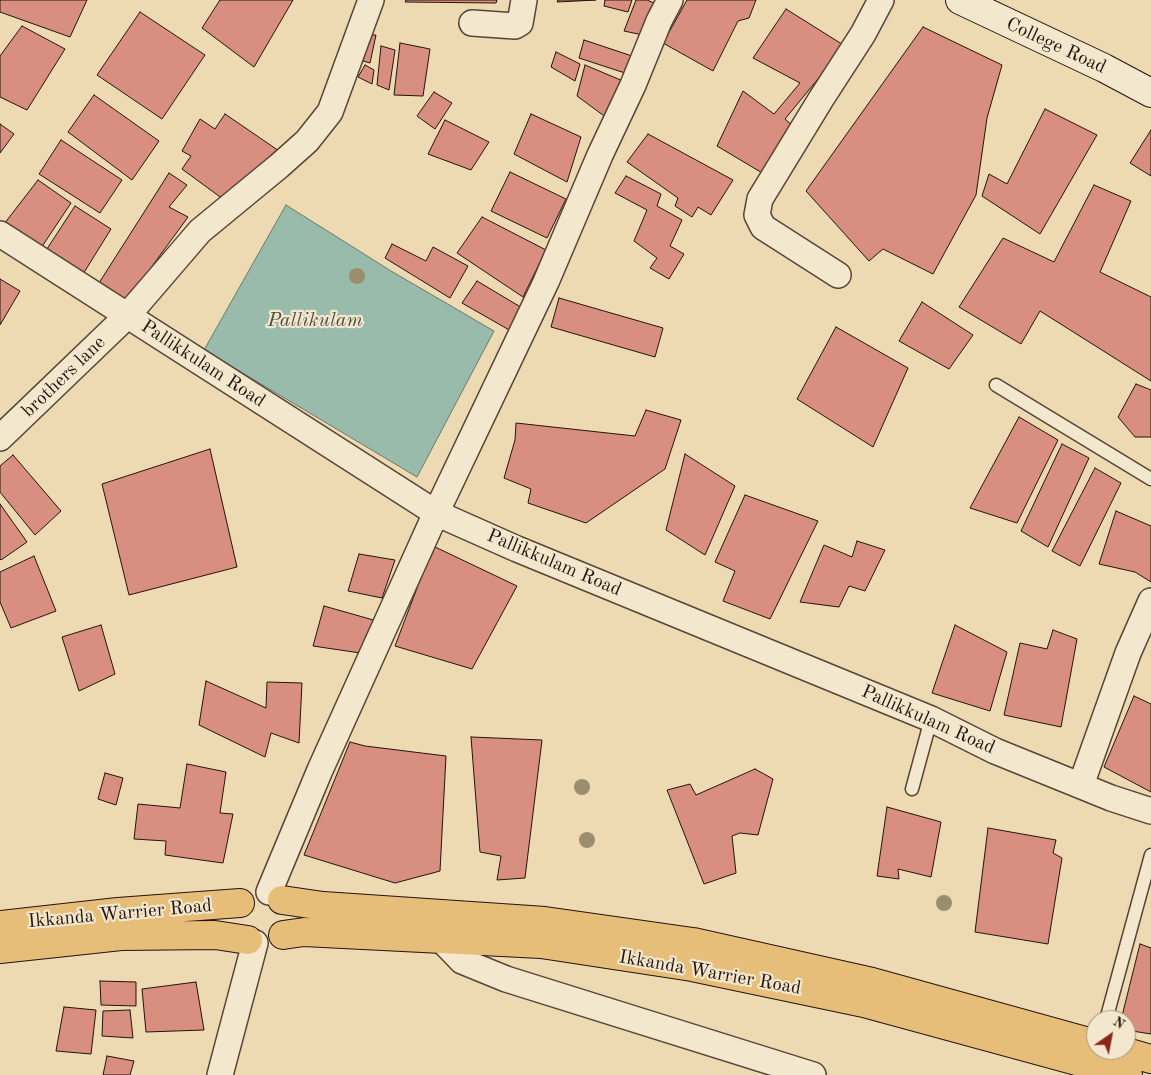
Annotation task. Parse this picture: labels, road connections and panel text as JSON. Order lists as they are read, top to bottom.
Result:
{
  "streets": {
    "main road": ["College Road", "Ikkanda Warrier Road"],
    "street": ["Pallikkulam Road", "brothers lane"]
  },
  "crossings": [
    ["Pallikkulam Road", "brothers lane"]
  ],
  "water": ["Pallikulam"],
  "north": "top right"
}
